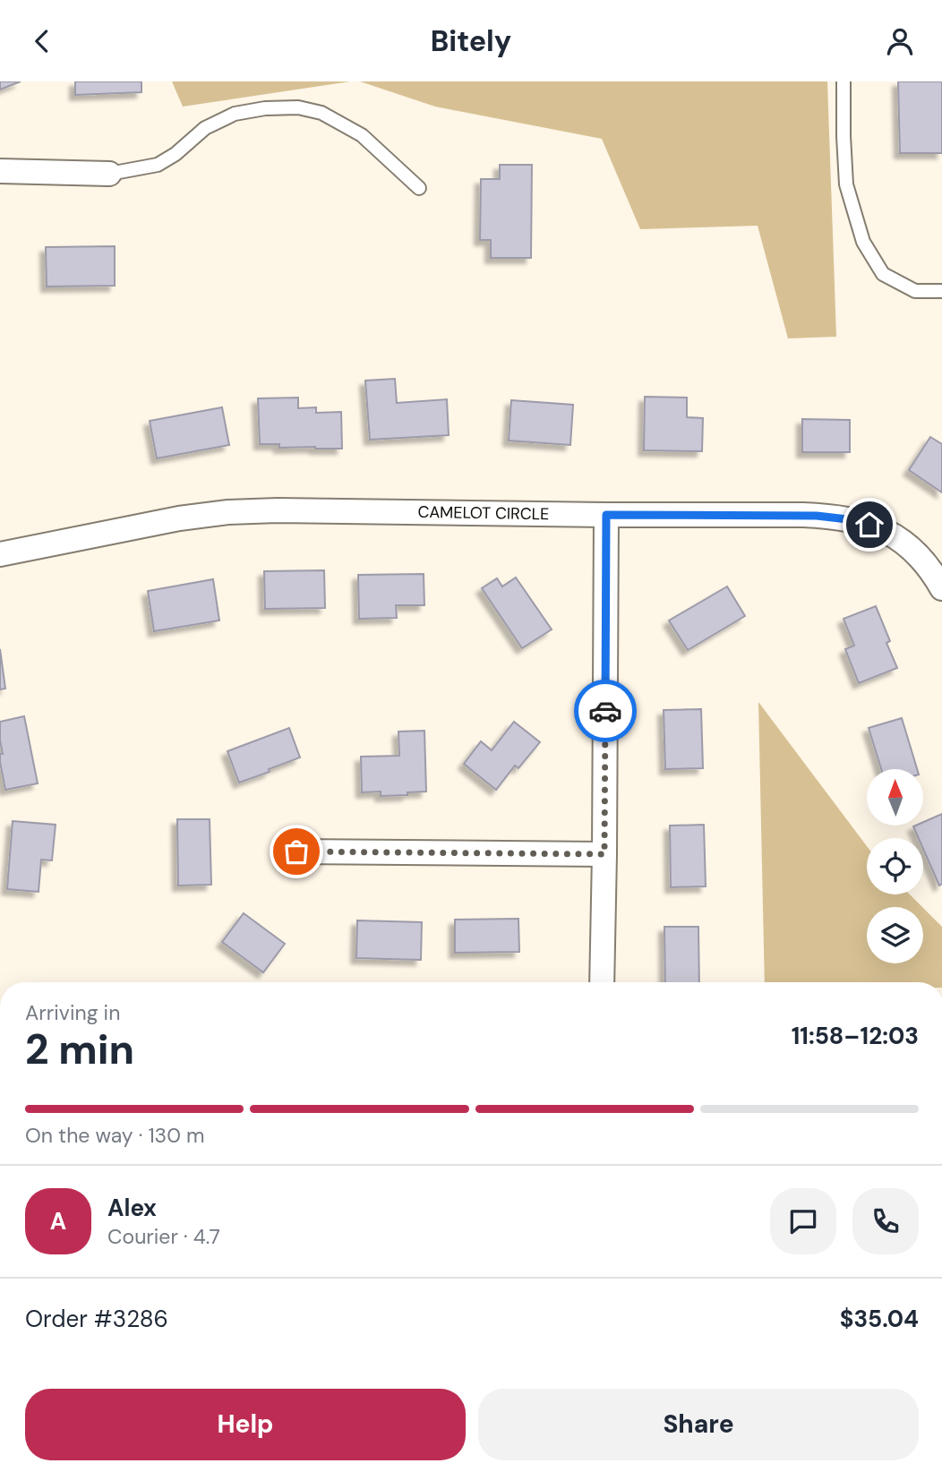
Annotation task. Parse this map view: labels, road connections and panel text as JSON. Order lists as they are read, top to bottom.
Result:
{
  "streets": {
    "street": ["CAMELOT CIRCLE"]
  },
  "north": "top",
  "page": {
    "header": "Bitely",
    "heading": ["2 min", "Arriving in", "11:58–12:03"],
    "panel": [
      "Alex",
      "Courier · 4.7",
      "Order #3286",
      "$35.04"
    ],
    "bar": "On the way · 130 m",
    "round": "A",
    "buttons": ["Help", "Share"]
  }
}
